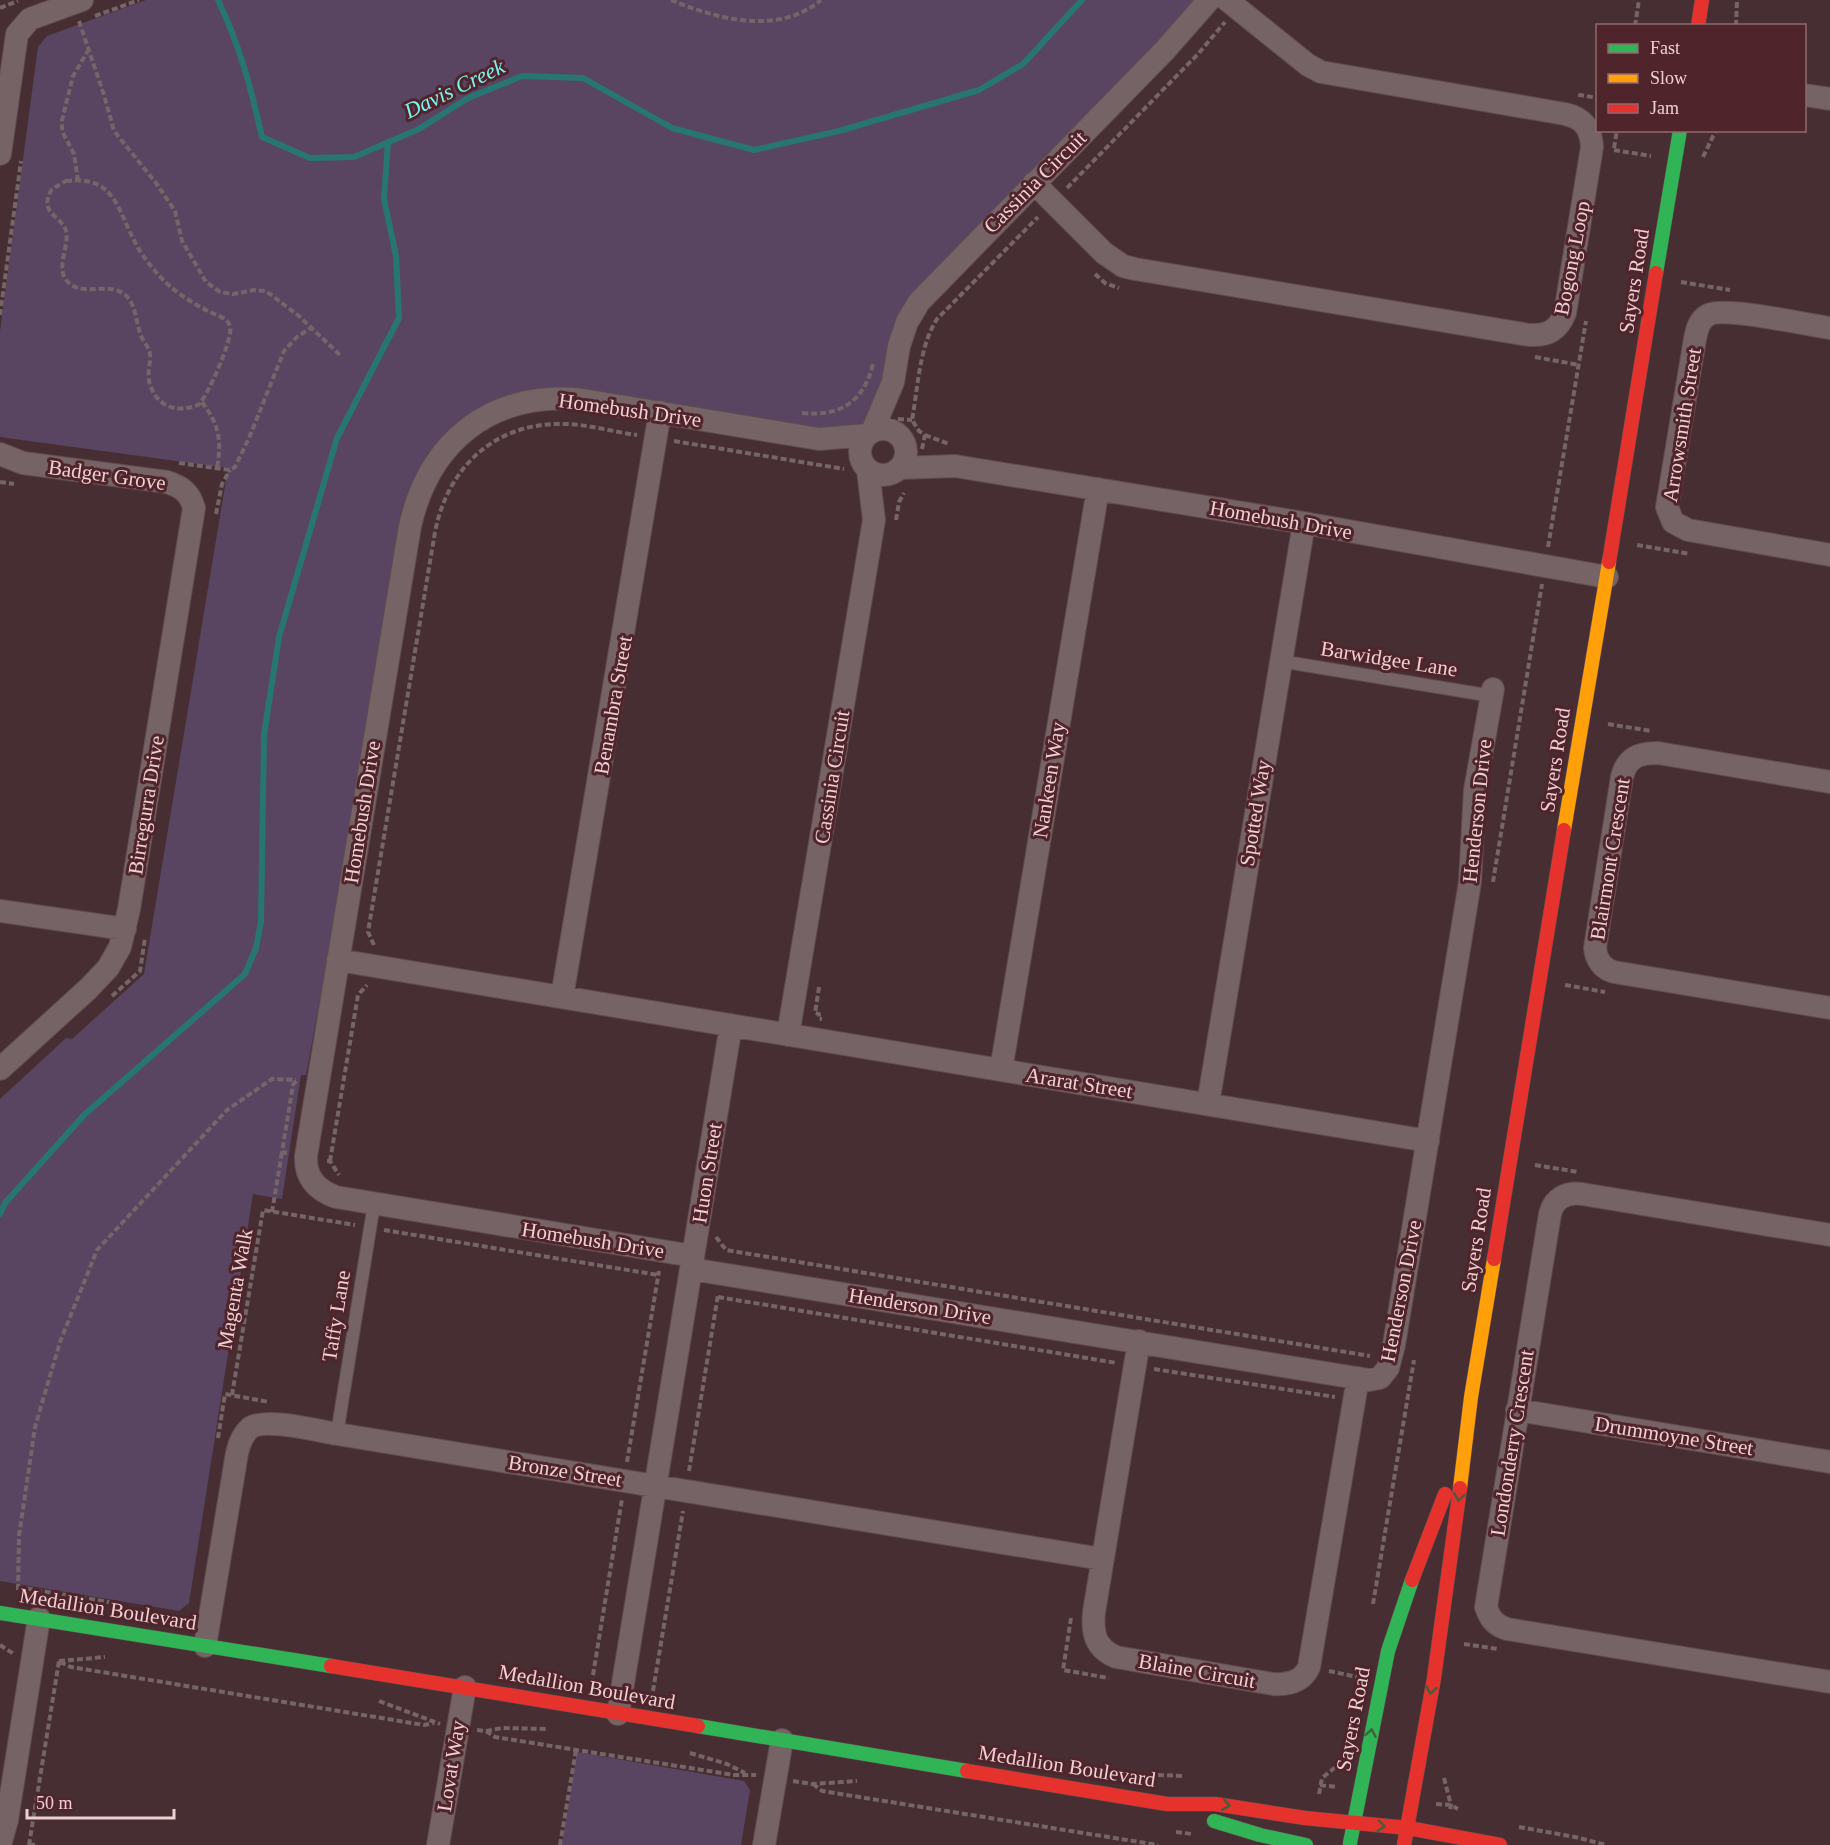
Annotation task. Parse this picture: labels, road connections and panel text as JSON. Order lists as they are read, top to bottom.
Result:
{
  "streets": {
    "street": [
      "Cassinia Circuit",
      "Bogong Loop",
      "Sayers Road",
      "Homebush Drive",
      "Arrowsmith Street",
      "Badger Grove",
      "Benambra Street",
      "Nankeen Way",
      "Birregurra Drive",
      "Henderson Drive",
      "Spotted Way",
      "Blairmont Crescent",
      "Ararat Street",
      "Huon Street",
      "Drummoyne Street",
      "Londonderry Crescent",
      "Bronze Street",
      "Medallion Boulevard",
      "Blaine Circuit",
      "Lovat Way"
    ],
    "lane": ["Barwidgee Lane", "Taffy Lane"],
    "path": ["Magenta Walk"]
  },
  "crossings": [
    ["Cassinia Circuit", "Bogong Loop"],
    ["Cassinia Circuit", "Homebush Drive"],
    ["Cassinia Circuit", "Ararat Street"],
    ["Sayers Road", "Homebush Drive"],
    ["Sayers Road", "Medallion Boulevard"],
    ["Homebush Drive", "Benambra Street"],
    ["Homebush Drive", "Nankeen Way"],
    ["Homebush Drive", "Henderson Drive"],
    ["Homebush Drive", "Spotted Way"],
    ["Homebush Drive", "Huon Street"],
    ["Homebush Drive", "Taffy Lane"],
    ["Badger Grove", "Birregurra Drive"],
    ["Barwidgee Lane", "Henderson Drive"],
    ["Barwidgee Lane", "Spotted Way"],
    ["Nankeen Way", "Ararat Street"],
    ["Henderson Drive", "Ararat Street"],
    ["Henderson Drive", "Huon Street"],
    ["Henderson Drive", "Blaine Circuit"],
    ["Spotted Way", "Ararat Street"],
    ["Ararat Street", "Huon Street"],
    ["Huon Street", "Bronze Street"],
    ["Huon Street", "Medallion Boulevard"],
    ["Magenta Walk", "Taffy Lane"],
    ["Taffy Lane", "Bronze Street"],
    ["Drummoyne Street", "Londonderry Crescent"],
    ["Bronze Street", "Medallion Boulevard"],
    ["Bronze Street", "Blaine Circuit"],
    ["Medallion Boulevard", "Lovat Way"]
  ],
  "water": ["Davis Creek"],
  "legend": ["Fast", "Slow", "Jam"],
  "scale_bar": "50 m"
}
